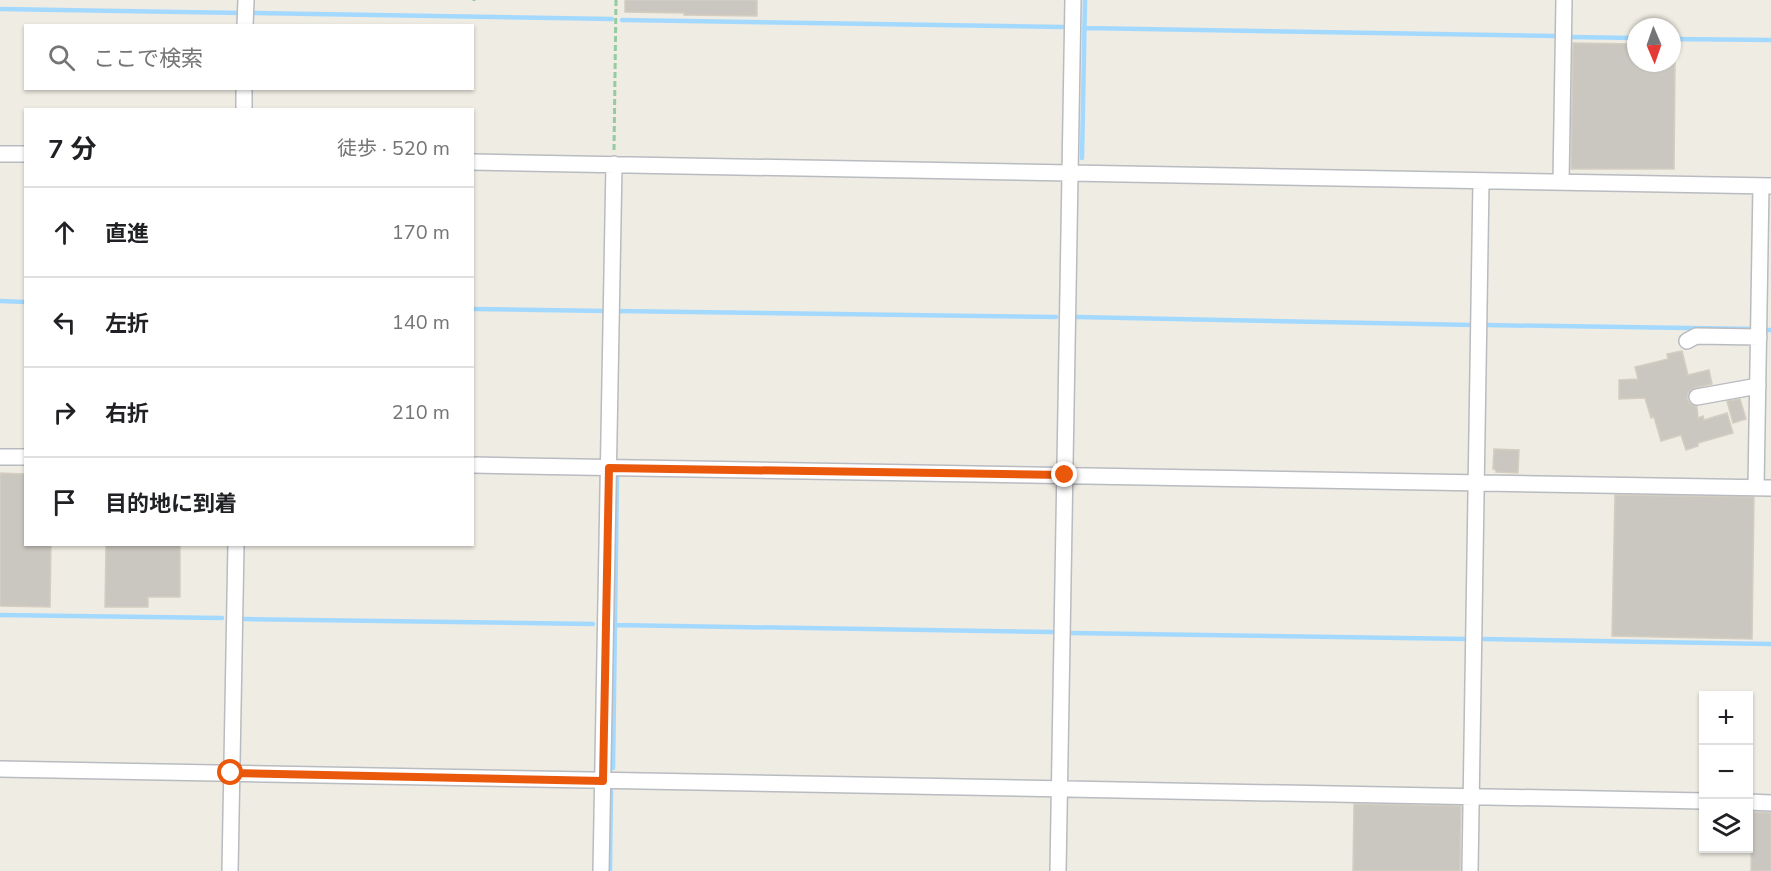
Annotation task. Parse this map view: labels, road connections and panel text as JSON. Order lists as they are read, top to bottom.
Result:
{
  "north": "bottom",
  "page": {
    "search": "ここで検索",
    "heading": ["7 分", "徒歩 · 520 m"],
    "list": [
      ["直進", "170 m"],
      ["左折", "140 m"],
      ["右折", "210 m"],
      "目的地に到着"
    ],
    "map_buttons": ["+", "−"]
  }
}
